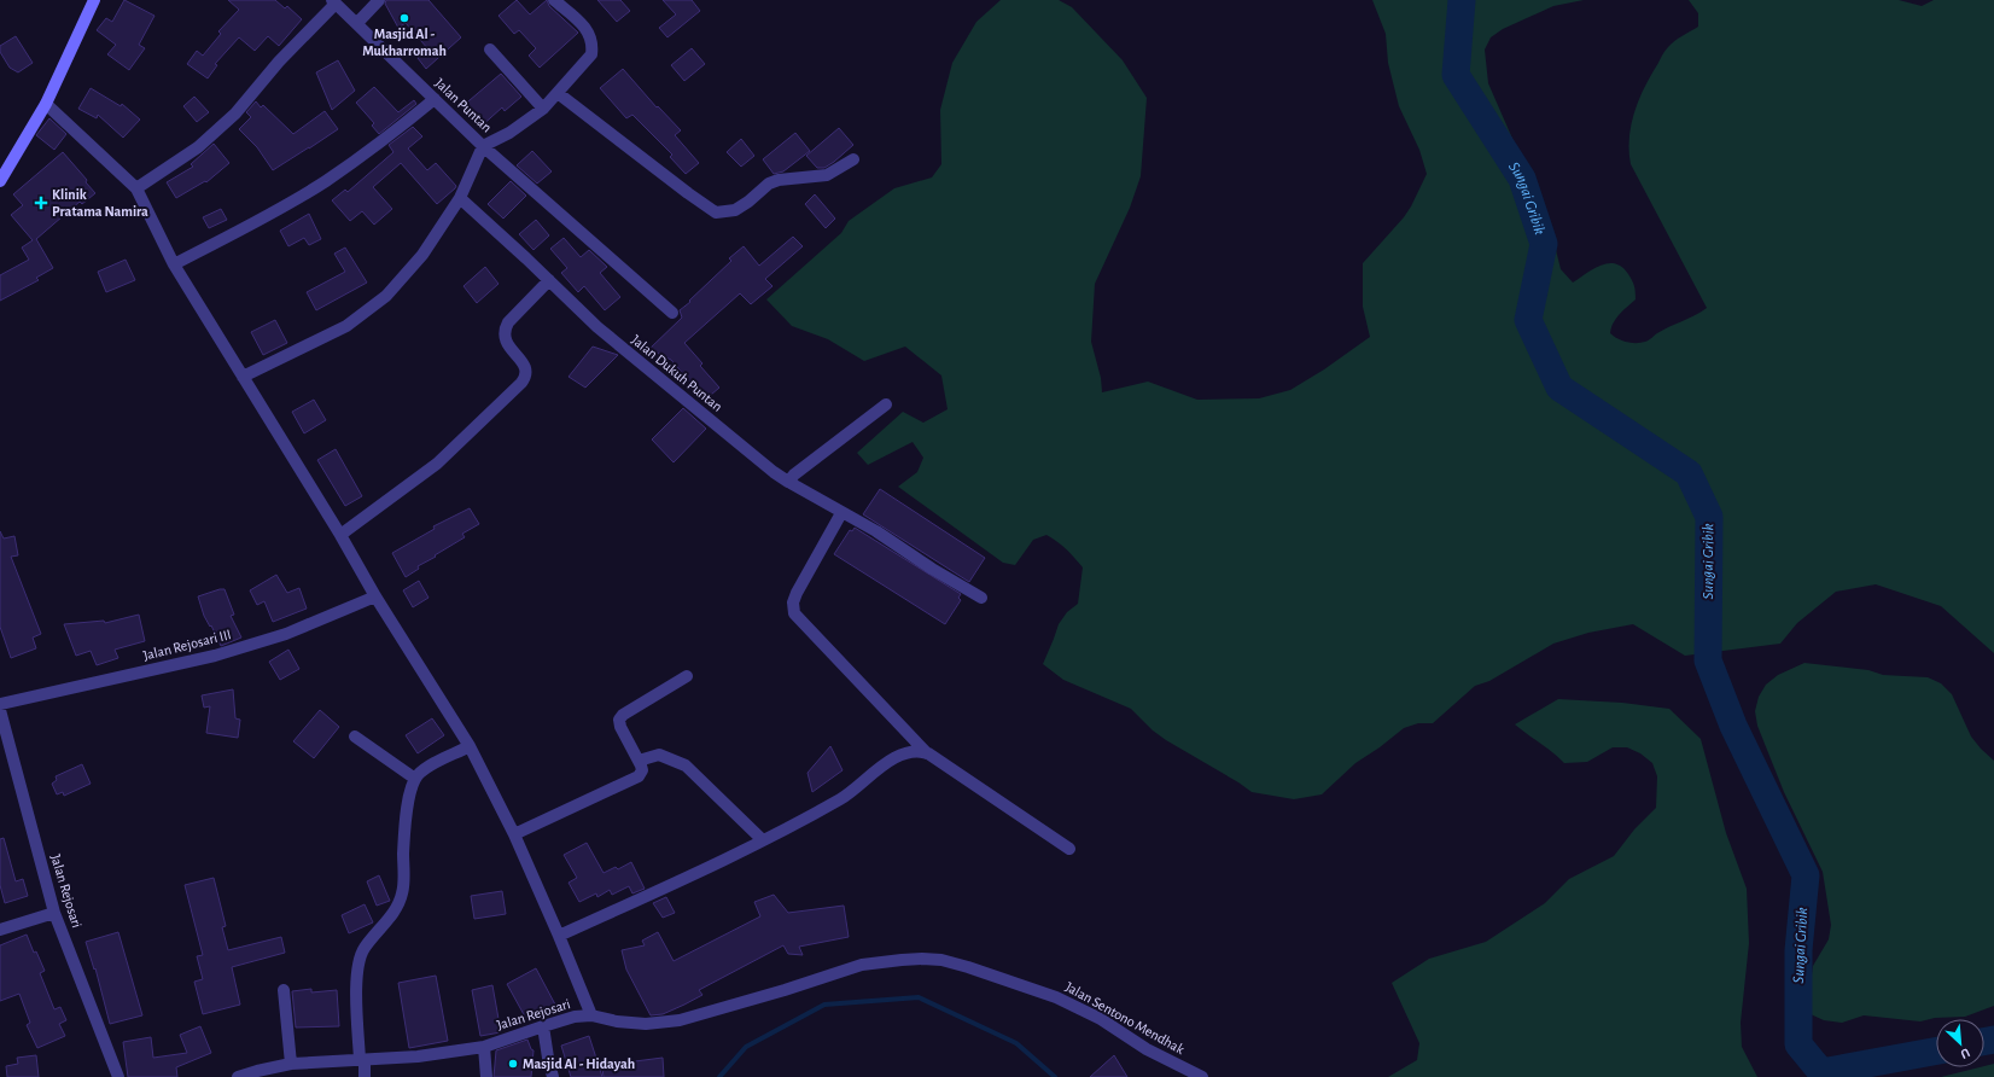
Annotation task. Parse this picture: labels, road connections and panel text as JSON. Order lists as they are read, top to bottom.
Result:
{
  "streets": {
    "street": [
      "Jalan Puntan",
      "Jalan Dukuh Puntan",
      "Jalan Rejosari III",
      "Jalan Rejosari",
      "Jalan Sentono Mendhak"
    ]
  },
  "crossings": [
    ["Jalan Rejosari", "Jalan Sentono Mendhak"]
  ],
  "water": ["Sungai Gribik"],
  "places": {
    "other": ["Masjid Al - Mukharromah", "Masjid Al - Hidayah"],
    "health": ["Klinik Pratama Namira"]
  },
  "north": "bottom right"
}
